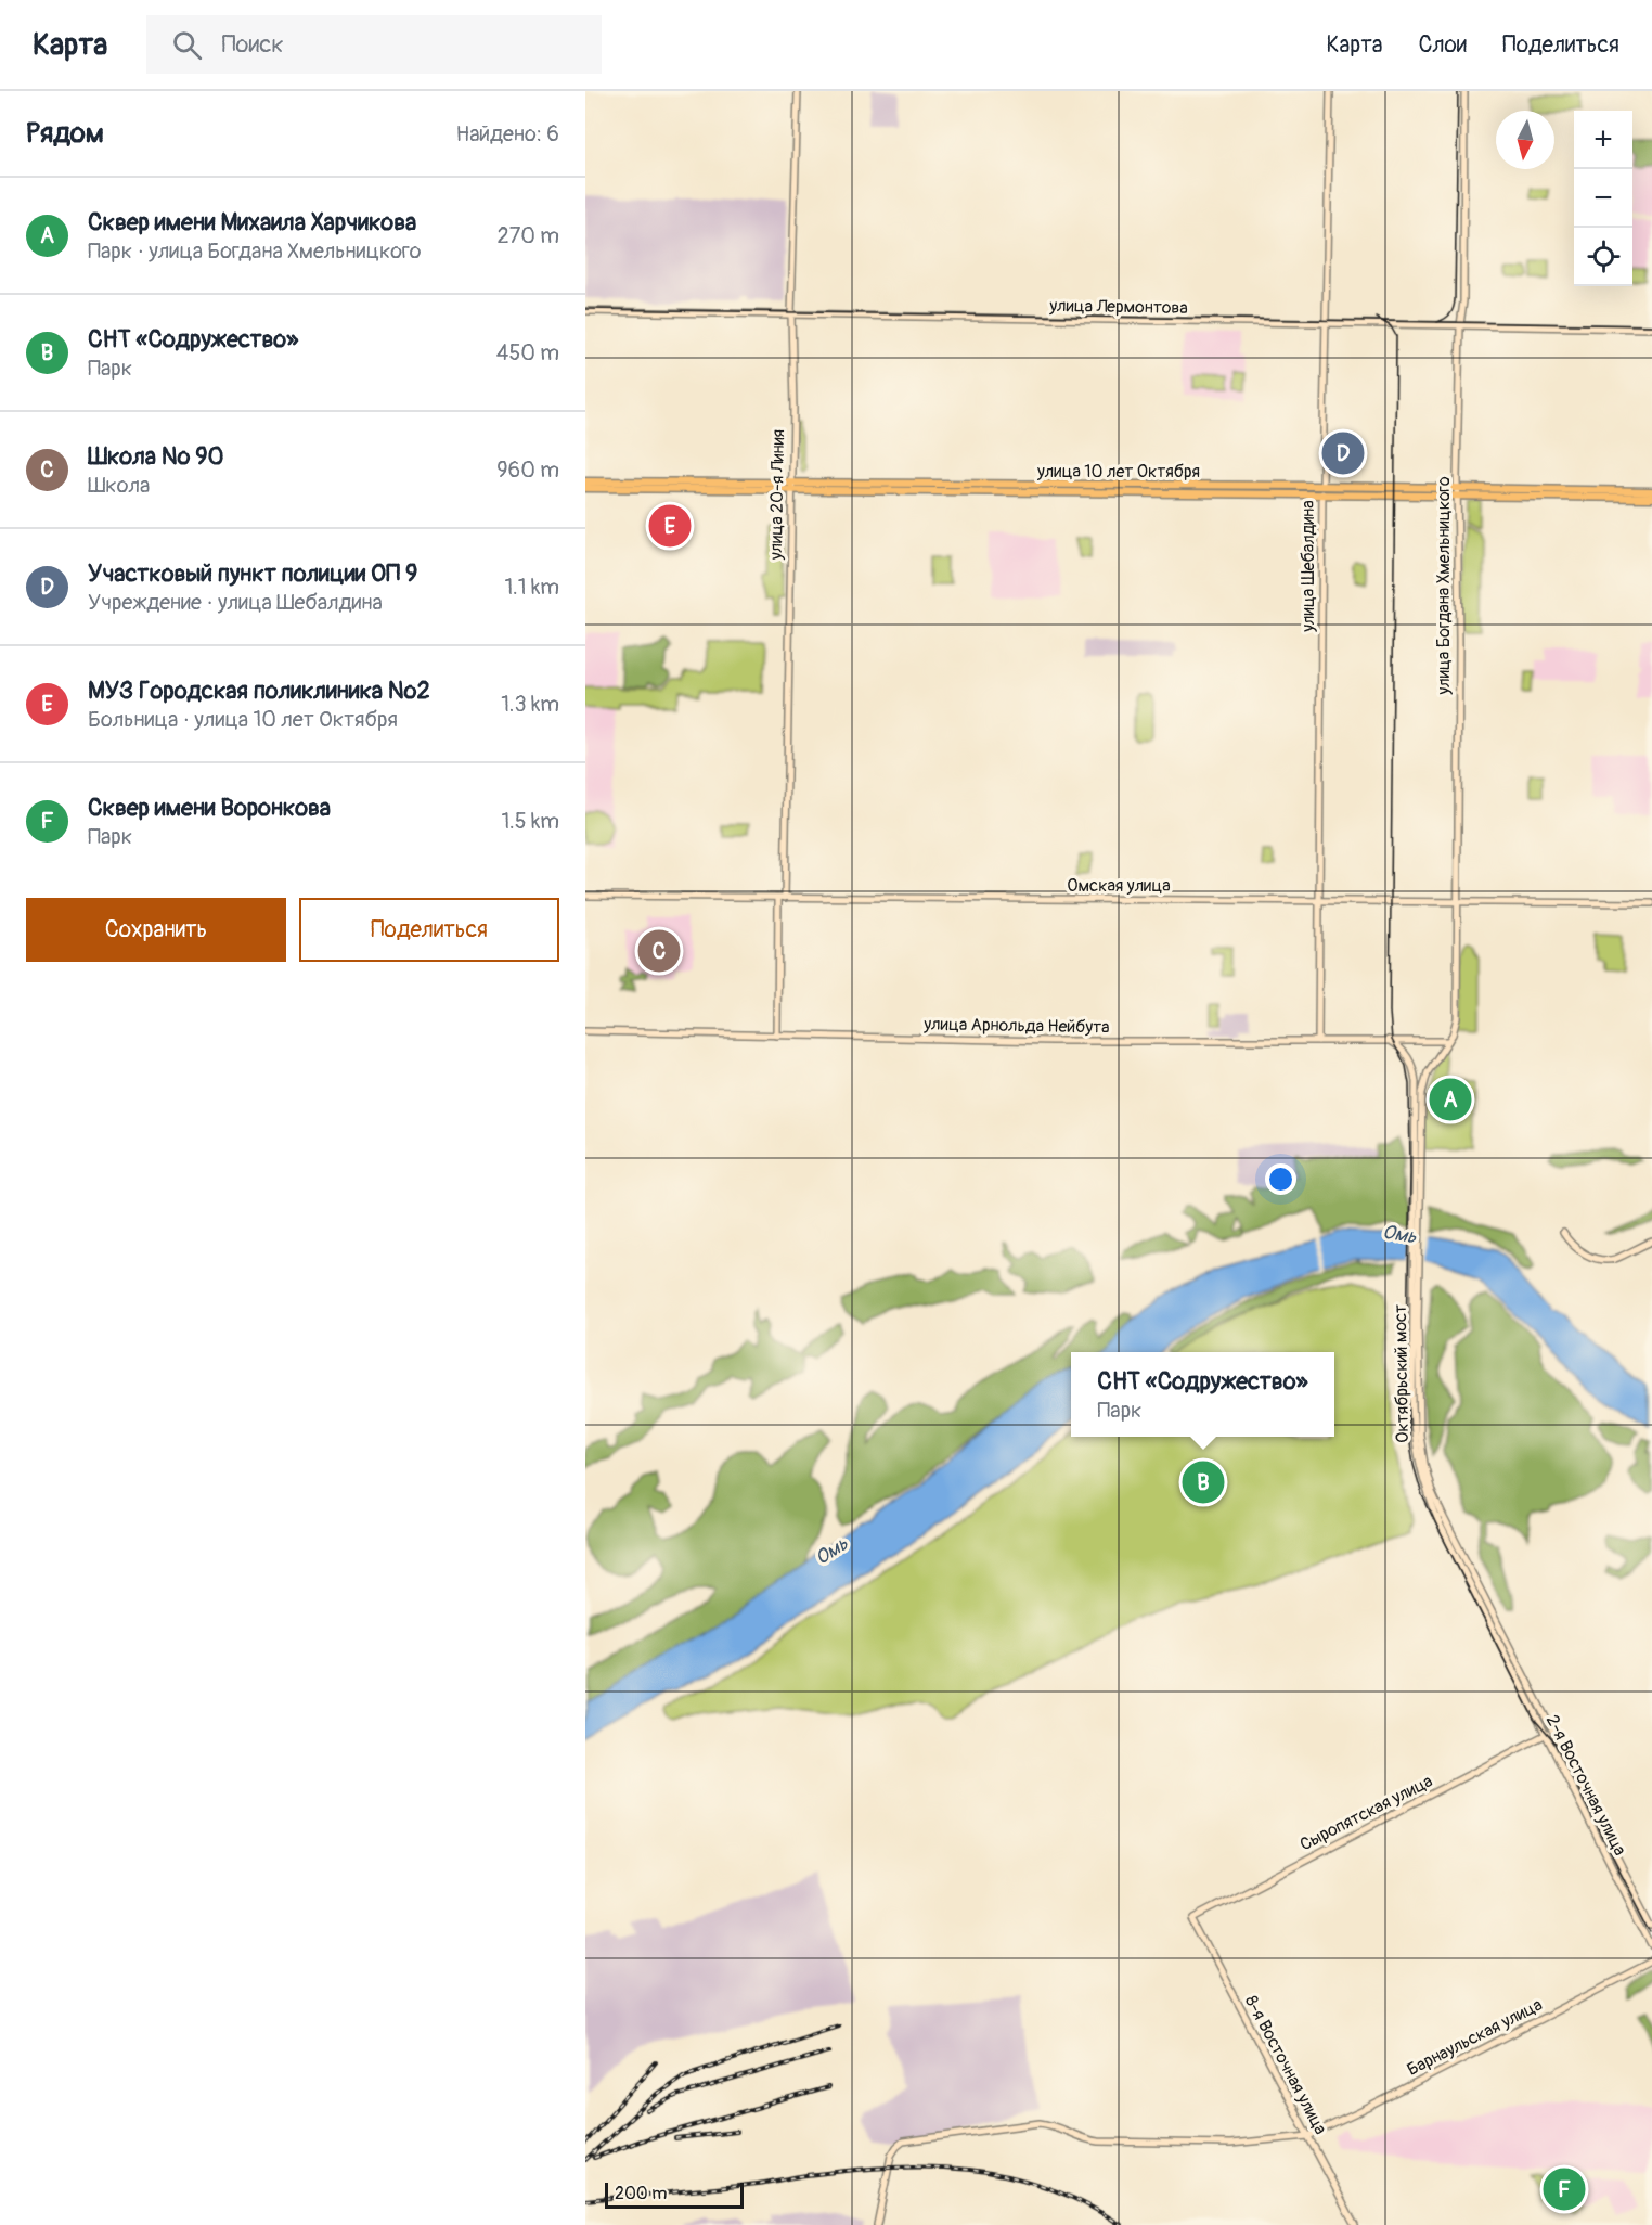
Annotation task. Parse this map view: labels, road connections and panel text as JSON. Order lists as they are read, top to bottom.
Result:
{
  "streets": {
    "main road": [
      "улица Лермонтова",
      "улица 10 лет Октября",
      "улица 20-я Линия",
      "улица Шебалдина",
      "улица Богдана Хмельницкого",
      "Омская улица",
      "улица Арнольда Нейбута",
      "Октябрьский мост",
      "2-я Восточная улица",
      "Сыропятская улица",
      "Барнаульская улица",
      "8-я Восточная улица"
    ]
  },
  "crossings": [
    ["улица Лермонтова", "улица 20-я Линия"],
    ["улица Лермонтова", "улица Шебалдина"],
    ["улица Лермонтова", "улица Богдана Хмельницкого"],
    ["улица 10 лет Октября", "улица 20-я Линия"],
    ["улица 10 лет Октября", "улица Шебалдина"],
    ["улица 10 лет Октября", "улица Богдана Хмельницкого"],
    ["улица 20-я Линия", "Омская улица"],
    ["улица 20-я Линия", "улица Арнольда Нейбута"],
    ["улица Шебалдина", "Омская улица"],
    ["улица Шебалдина", "улица Арнольда Нейбута"],
    ["улица Богдана Хмельницкого", "Омская улица"],
    ["улица Богдана Хмельницкого", "улица Арнольда Нейбута"],
    ["улица Богдана Хмельницкого", "Октябрьский мост"],
    ["Октябрьский мост", "2-я Восточная улица"],
    ["2-я Восточная улица", "Сыропятская улица"],
    ["Сыропятская улица", "8-я Восточная улица"],
    ["Барнаульская улица", "8-я Восточная улица"]
  ],
  "water": ["Омь"],
  "scale_bar": "200 m",
  "north": "bottom",
  "page": {
    "header": "Карта",
    "search": "Поиск",
    "nav": ["Карта", "Слои", "Поделиться"],
    "heading": ["Рядом", "Найдено: 6"],
    "map_buttons": ["+", "−"],
    "list": [
      {
        "mark": "A",
        "name": "Сквер имени Михаила Харчикова",
        "note": "Парк · улица Богдана Хмельницкого",
        "value": "270 m"
      },
      {
        "mark": "B",
        "name": "СНТ «Содружество»",
        "note": "Парк",
        "value": "450 m"
      },
      {
        "mark": "C",
        "name": "Школа № 90",
        "note": "Школа",
        "value": "960 m"
      },
      {
        "mark": "D",
        "name": "Участковый пункт полиции ОП 9",
        "note": "Учреждение · улица Шебалдина",
        "value": "1.1 km"
      },
      {
        "mark": "E",
        "name": "МУЗ Городская поликлиника №2",
        "note": "Больница · улица 10 лет Октября",
        "value": "1.3 km"
      },
      {
        "mark": "F",
        "name": "Сквер имени Воронкова",
        "note": "Парк",
        "value": "1.5 km"
      }
    ],
    "pins": [
      "D",
      "E",
      "C",
      "A",
      "B",
      "F"
    ],
    "buttons": ["Сохранить", "Поделиться"],
    "popup": ["СНТ «Содружество»", "Парк"],
    "scale": "200 m"
  }
}
